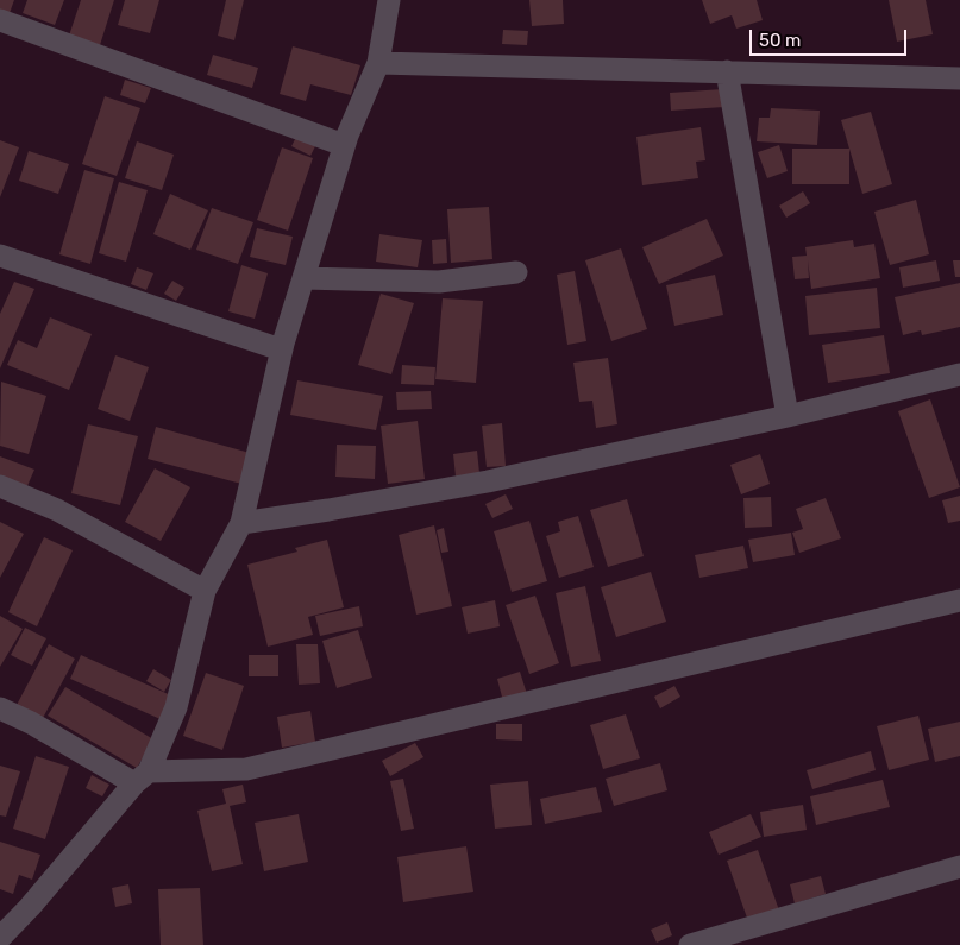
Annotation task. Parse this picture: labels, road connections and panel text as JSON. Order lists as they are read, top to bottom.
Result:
{
  "scale_bar": "50 m"
}
